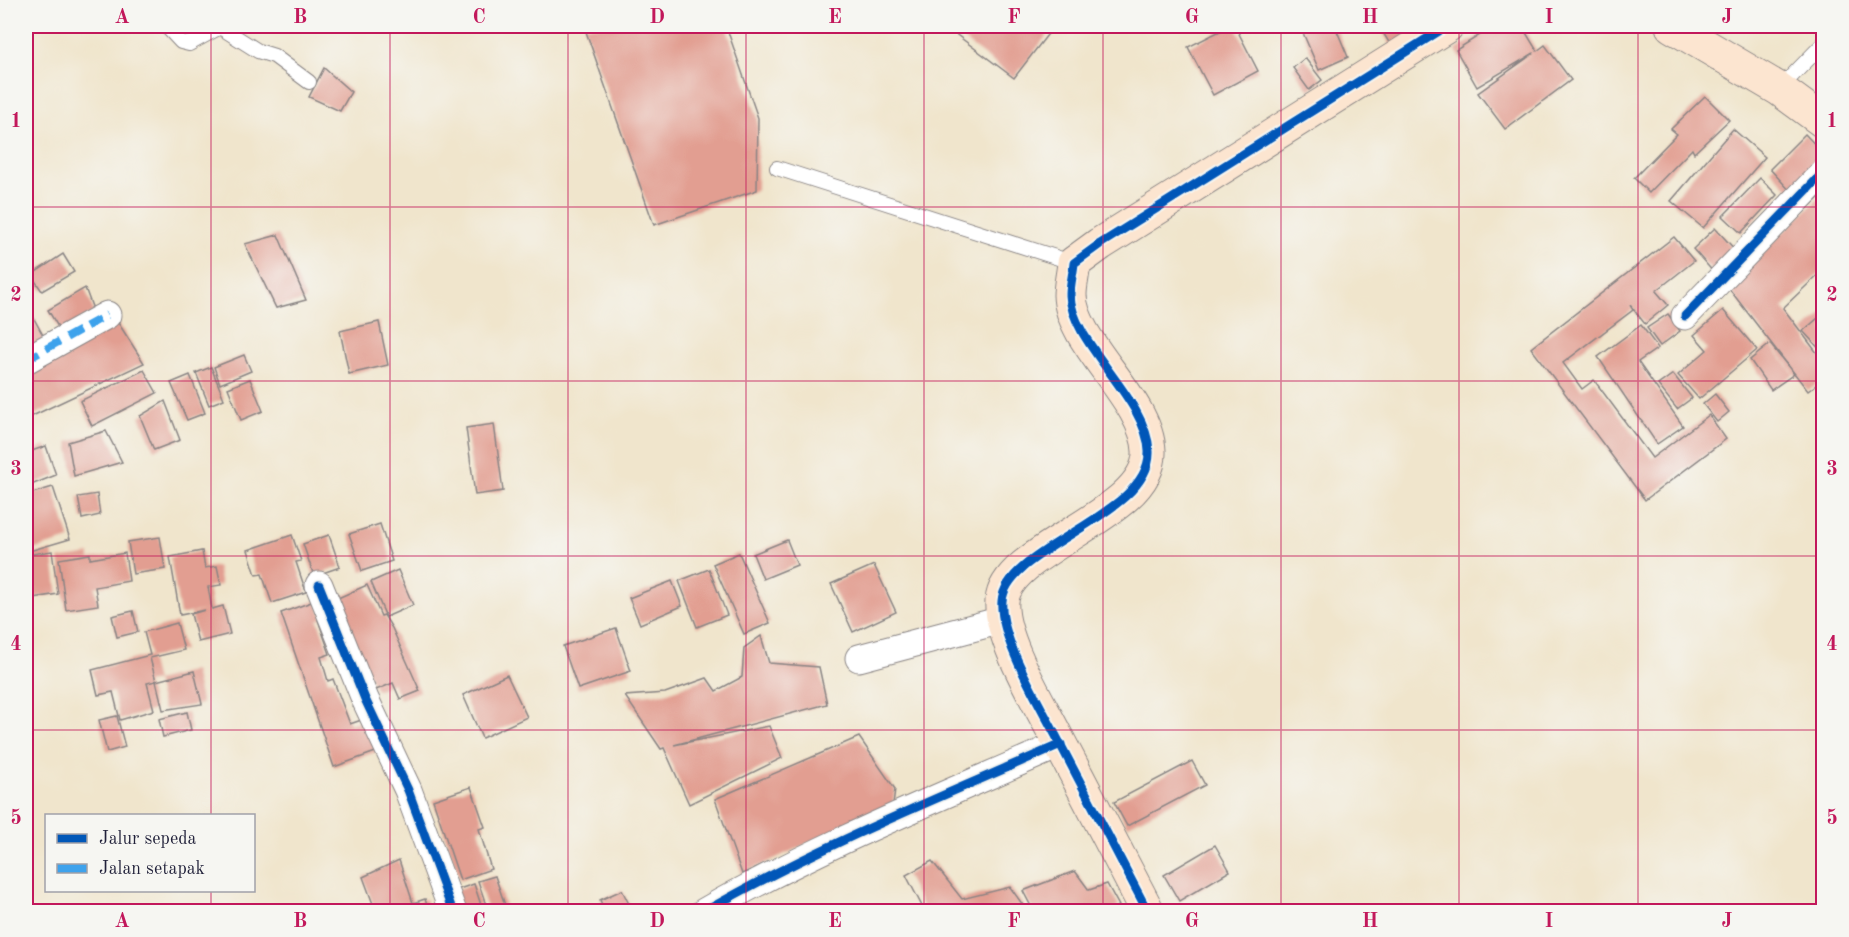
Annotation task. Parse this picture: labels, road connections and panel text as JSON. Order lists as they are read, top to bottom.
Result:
{
  "legend": ["Jalur sepeda", "Jalan setapak"],
  "grid": {
    "columns": [
      "A",
      "B",
      "C",
      "D",
      "E",
      "F",
      "G",
      "H",
      "I",
      "J"
    ],
    "rows": [
      "1",
      "2",
      "3",
      "4",
      "5"
    ]
  }
}
